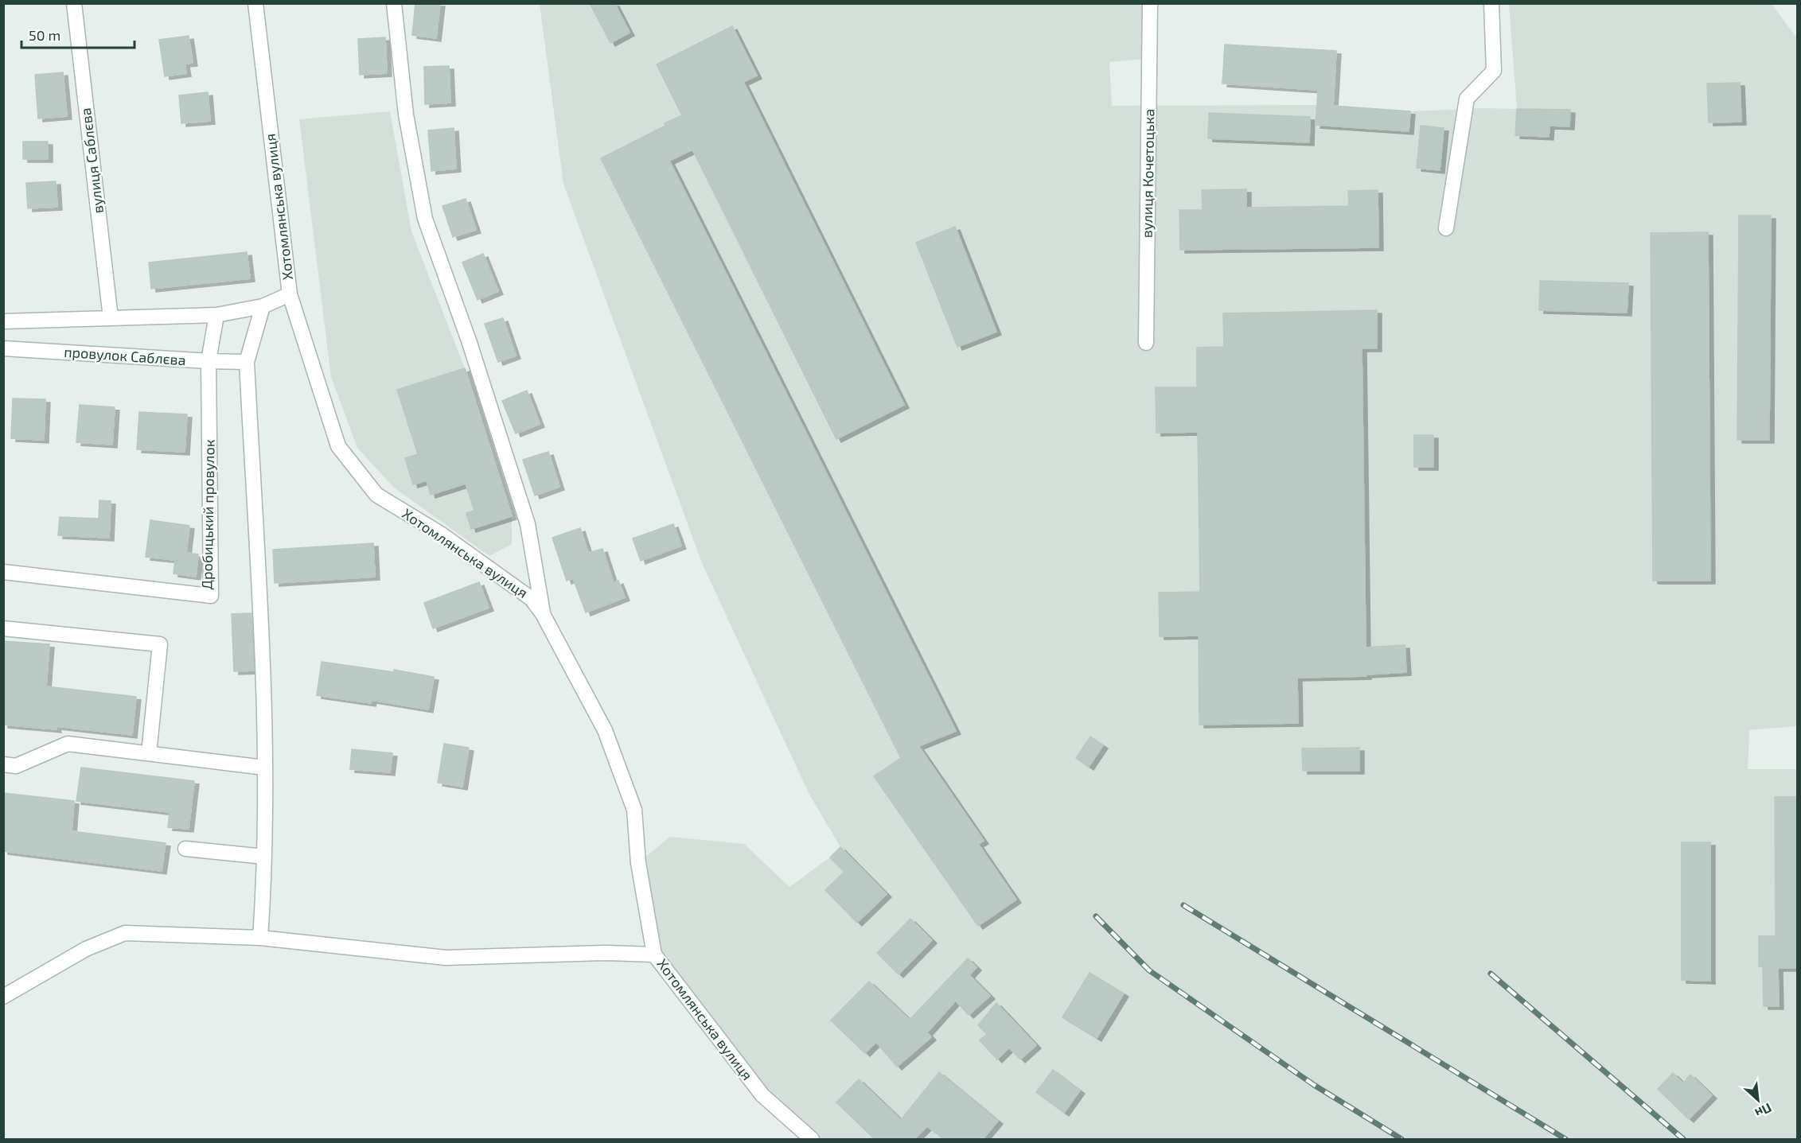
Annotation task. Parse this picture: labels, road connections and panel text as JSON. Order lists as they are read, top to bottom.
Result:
{
  "streets": {
    "street": [
      "вулиця Саблєва",
      "вулиця Кочетоцька",
      "Хотомлянська вулиця",
      "провулок Саблєва",
      "Дробицький провулок"
    ]
  },
  "crossings": [
    ["провулок Саблєва", "Дробицький провулок"]
  ],
  "scale_bar": "50 m",
  "north": "bottom right"
}
